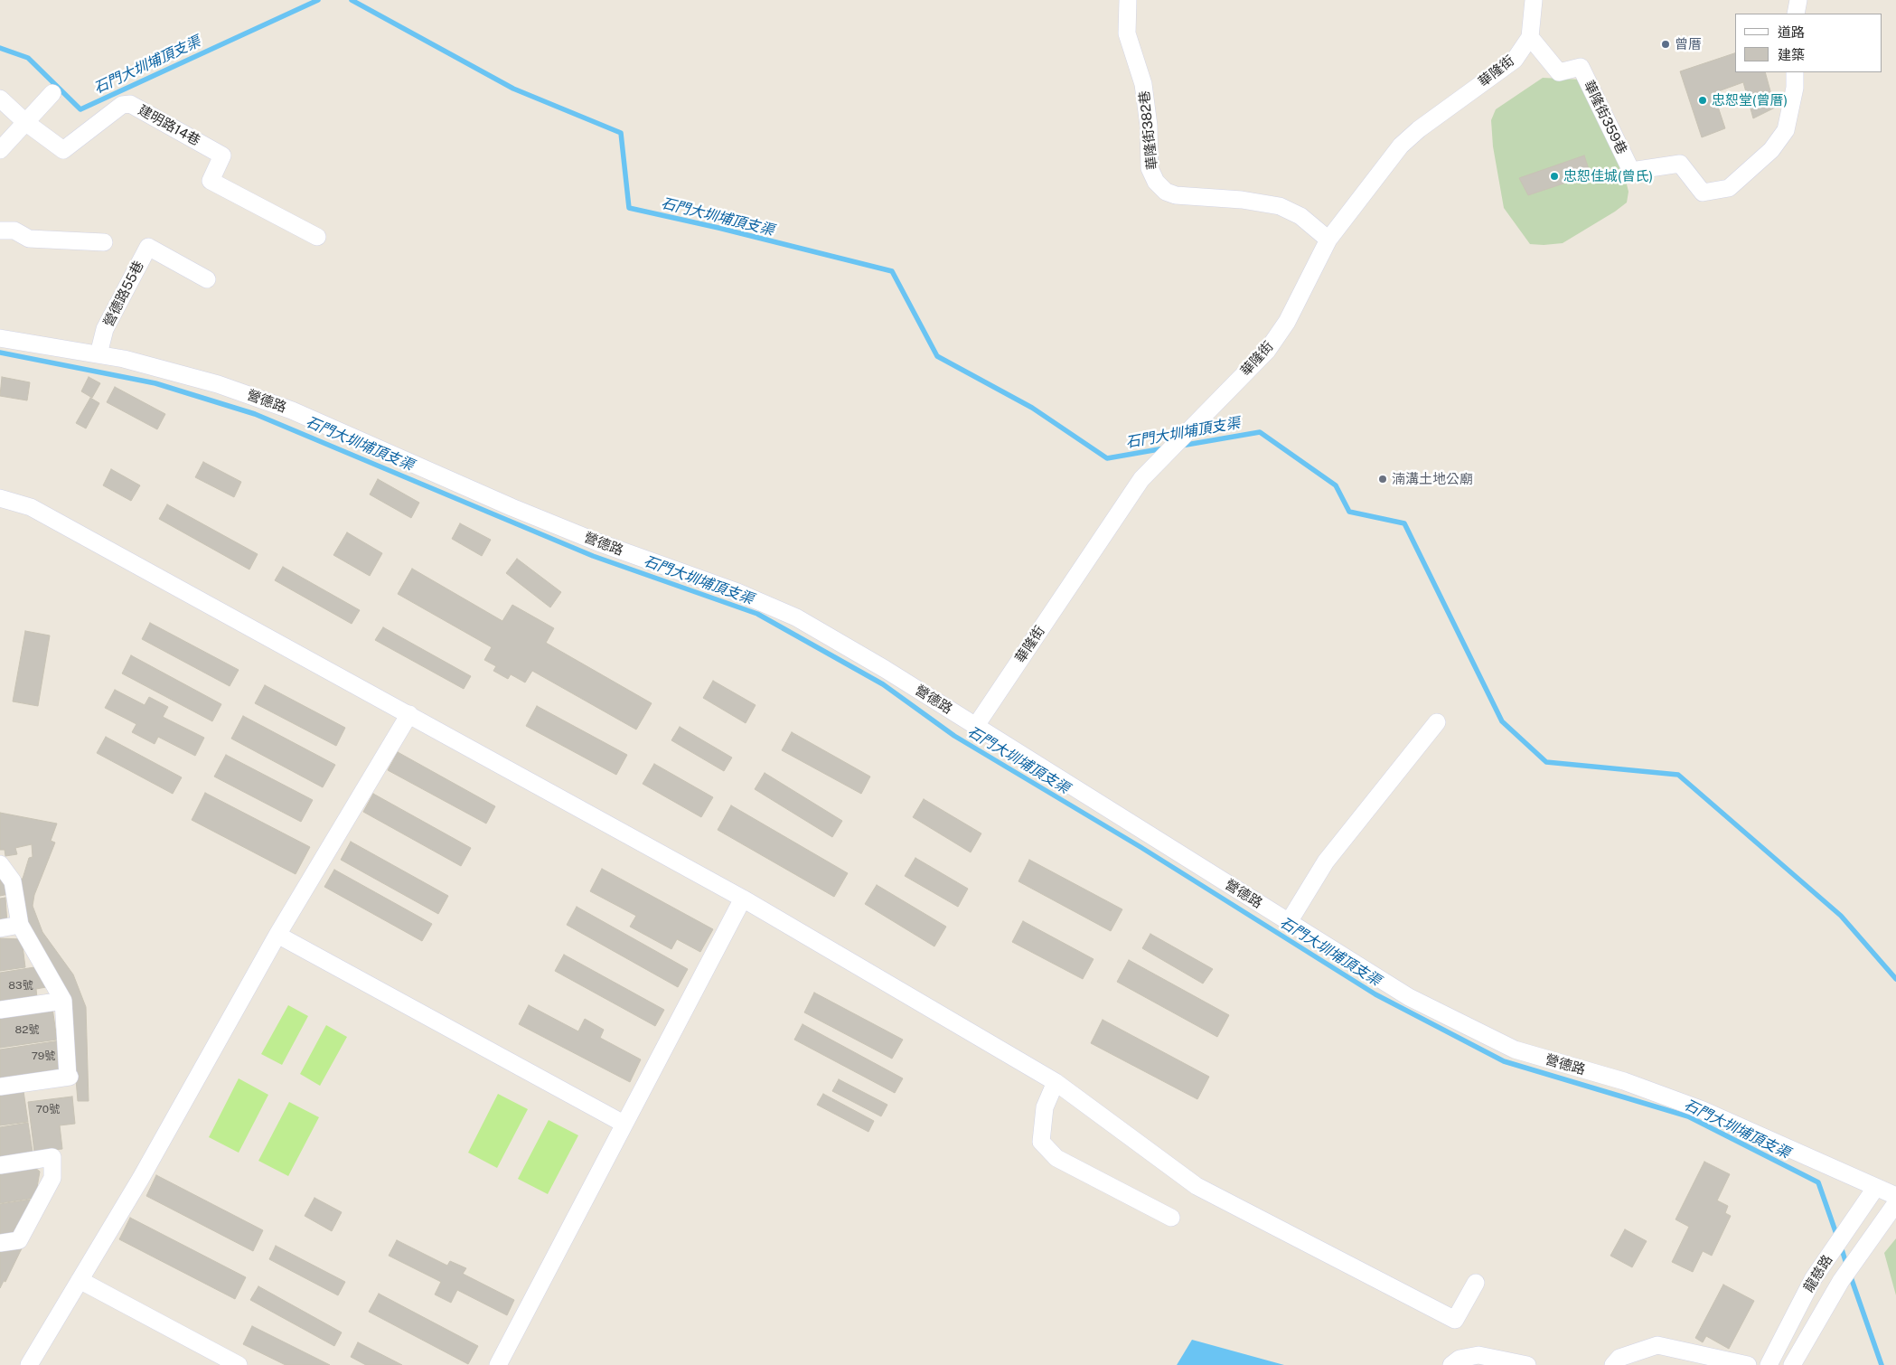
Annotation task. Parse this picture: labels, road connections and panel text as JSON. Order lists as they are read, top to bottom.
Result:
{
  "streets": {
    "street": [
      "華隆街",
      "華隆街359巷",
      "建明路14巷",
      "華隆街382巷",
      "營德路55巷",
      "營德路",
      "龍慈路"
    ]
  },
  "crossings": [
    ["華隆街", "華隆街359巷"],
    ["華隆街", "華隆街382巷"],
    ["華隆街", "營德路"],
    ["營德路55巷", "營德路"],
    ["營德路", "龍慈路"]
  ],
  "water": ["石門大圳埔頂支渠"],
  "places": [
    "曾厝",
    "忠恕堂(曾厝)",
    "忠恕佳城(曾氏)",
    "湳溝土地公廟"
  ],
  "house_numbers": [
    "83號",
    "82號",
    "79號",
    "70號"
  ],
  "legend": ["道路", "建築"]
}
